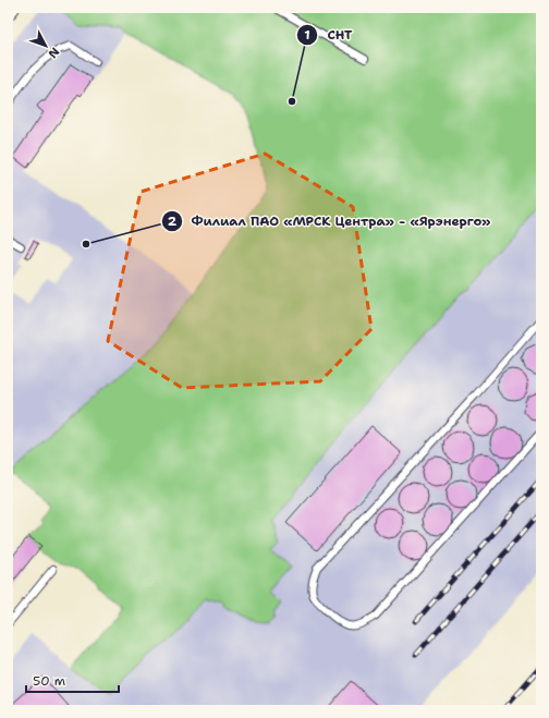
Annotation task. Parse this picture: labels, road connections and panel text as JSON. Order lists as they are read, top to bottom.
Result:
{
  "places": ["СНТ", "Филиал ПАО «МРСК Центра» - «Ярэнерго»"],
  "scale_bar": "50 m",
  "north": "bottom right"
}
